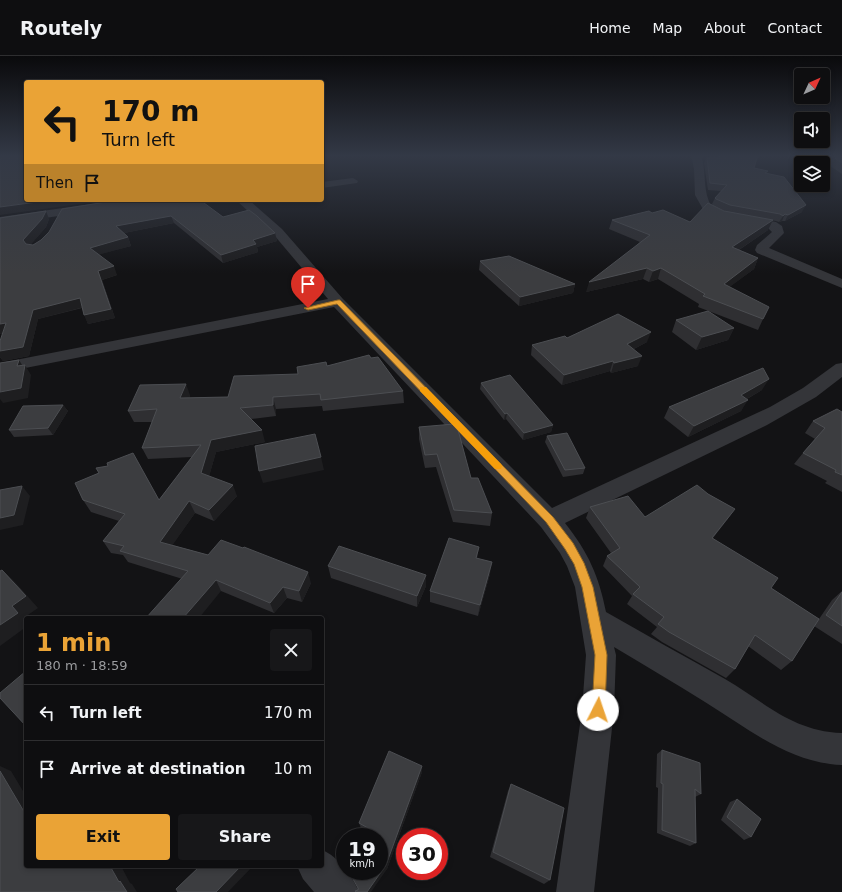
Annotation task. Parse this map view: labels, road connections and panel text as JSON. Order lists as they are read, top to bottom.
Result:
{
  "north": "top right",
  "page": {
    "header": "Routely",
    "nav": [
      "Home",
      "Map",
      "About",
      "Contact"
    ],
    "turn": ["170 m", "Turn left"],
    "then": "Then",
    "heading": ["1 min", "180 m · 18:59"],
    "list": [
      {
        "name": "Turn left",
        "value": "170 m"
      },
      {
        "name": "Arrive at destination",
        "value": "10 m"
      }
    ],
    "buttons": ["Exit", "Share"],
    "speed": "19 km/h",
    "limit": "30"
  }
}
